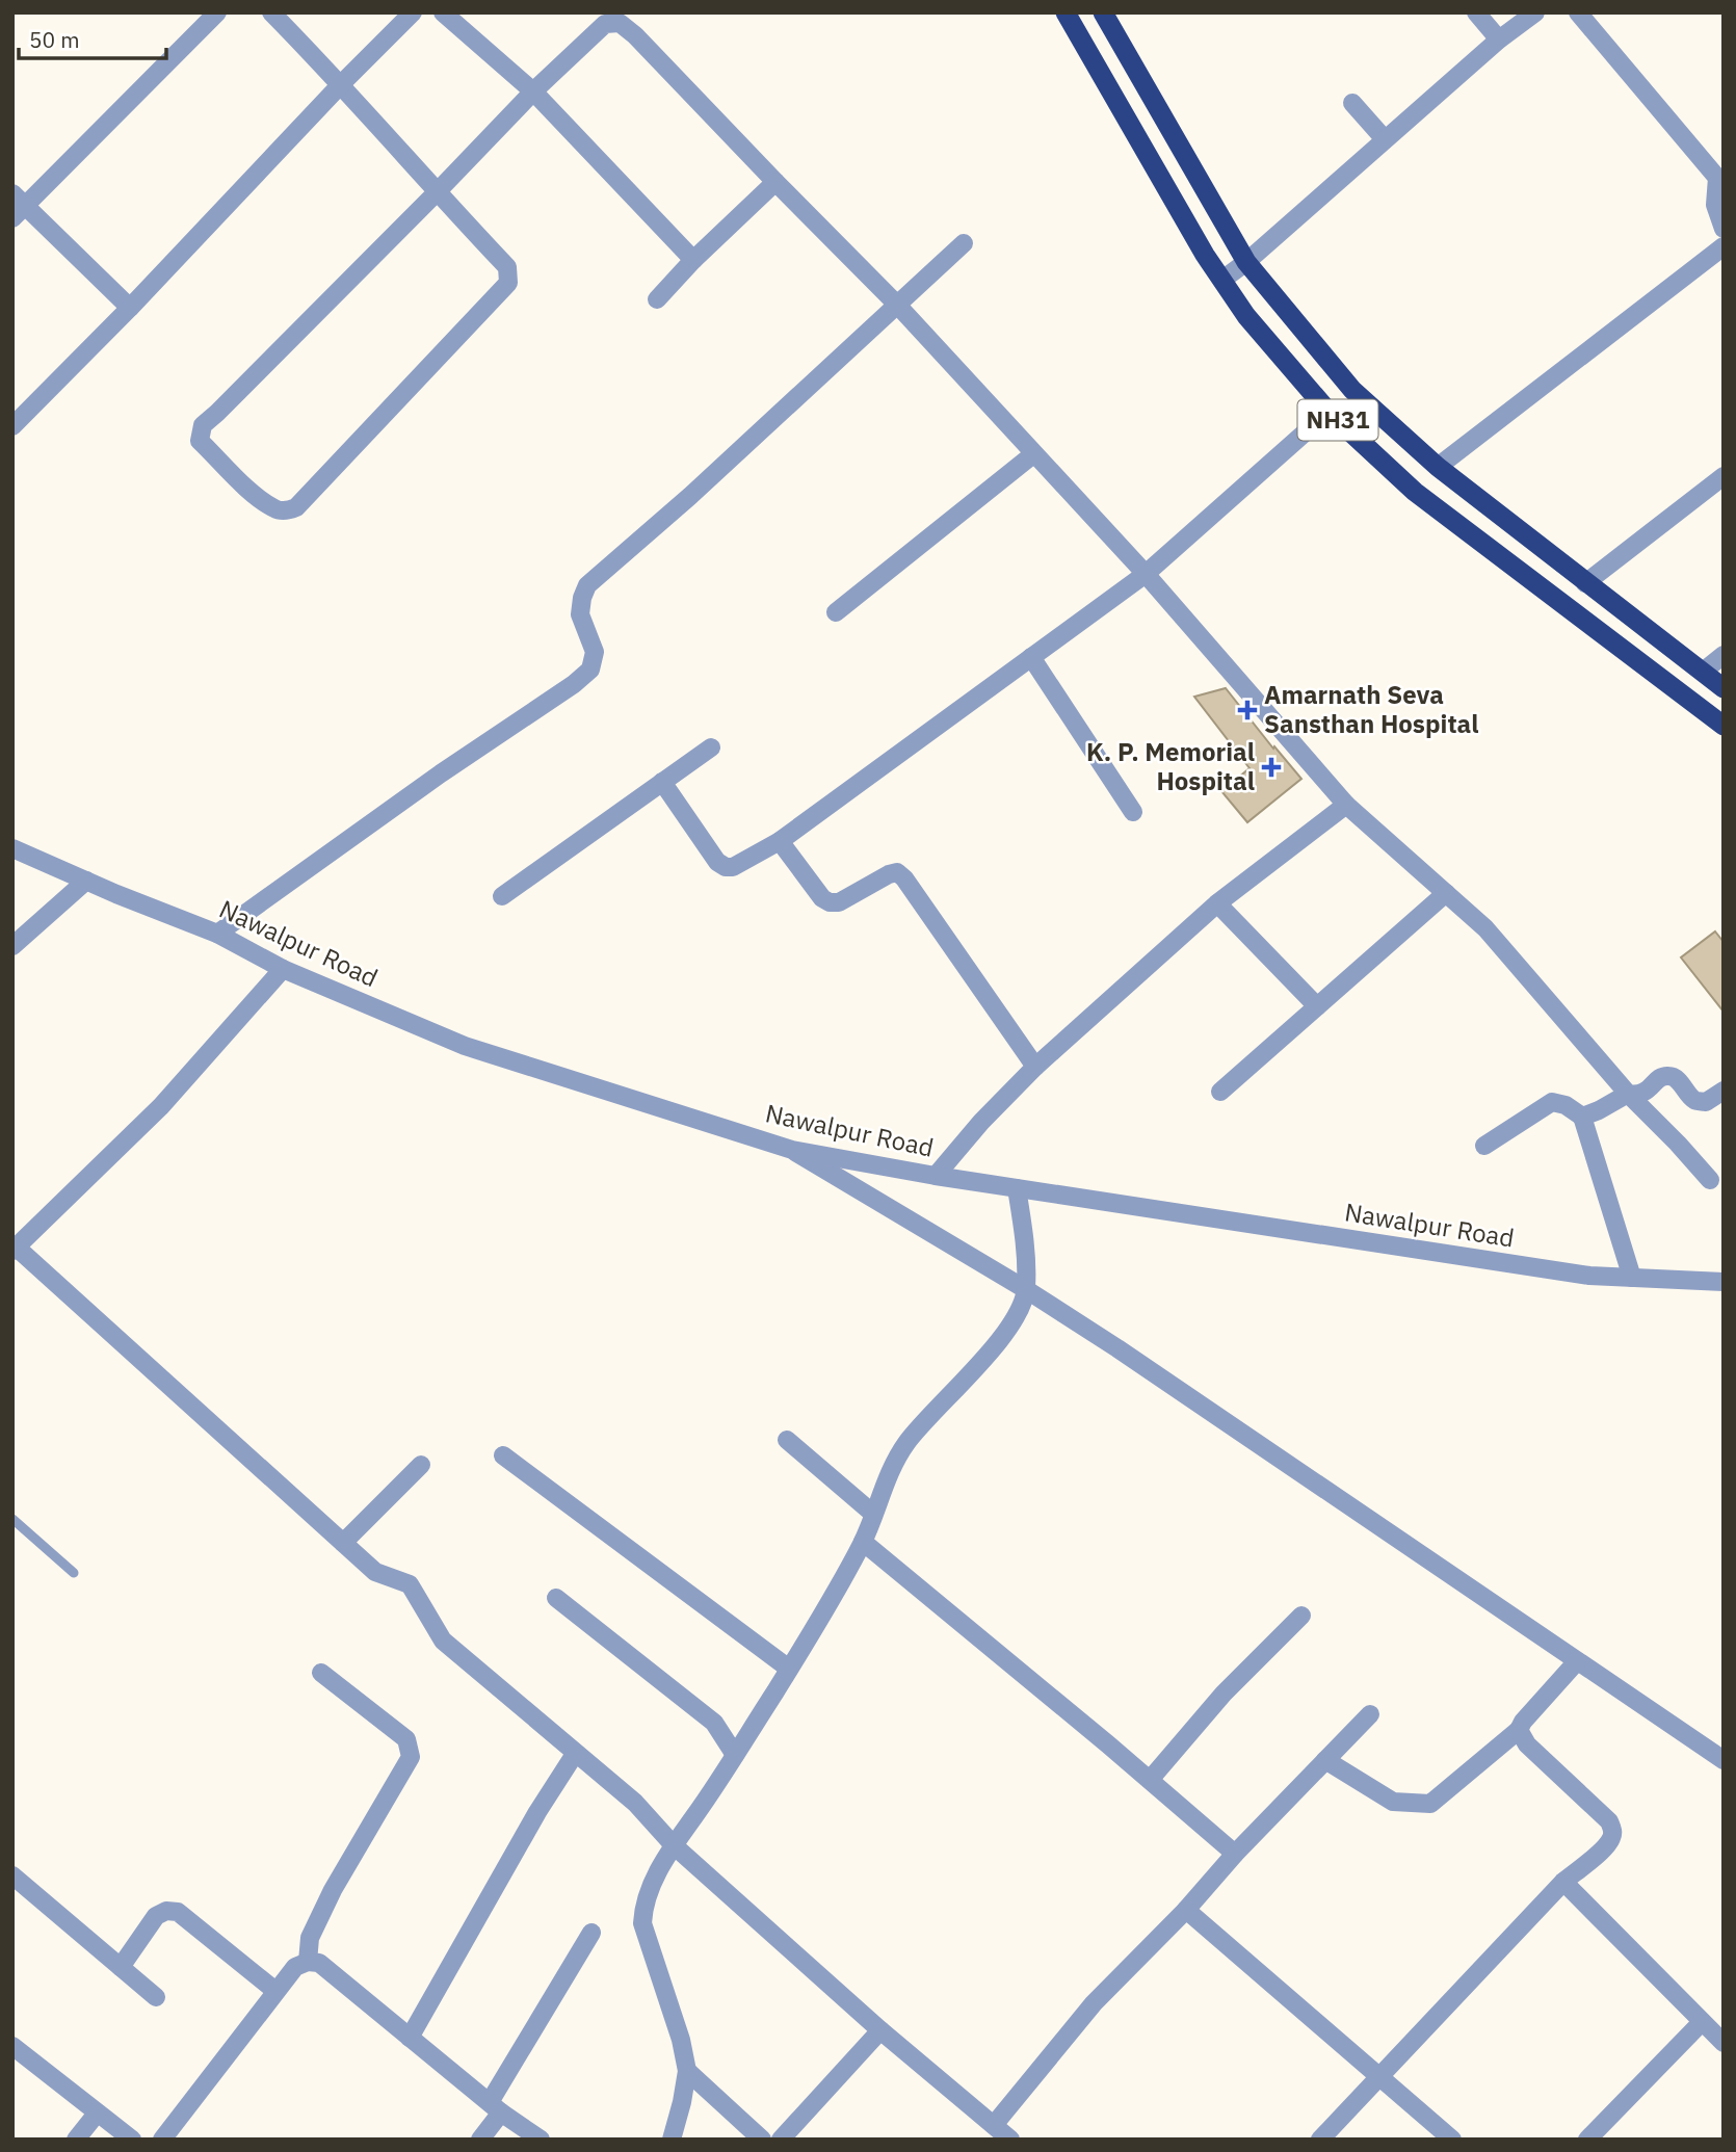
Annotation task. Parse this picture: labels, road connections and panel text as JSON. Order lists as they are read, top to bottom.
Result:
{
  "streets": {
    "highway": ["NH31"],
    "street": ["Nawalpur Road"]
  },
  "places": {
    "health": ["Amarnath Seva Sansthan Hospital", "K. P. Memorial Hospital"]
  },
  "scale_bar": "50 m"
}
